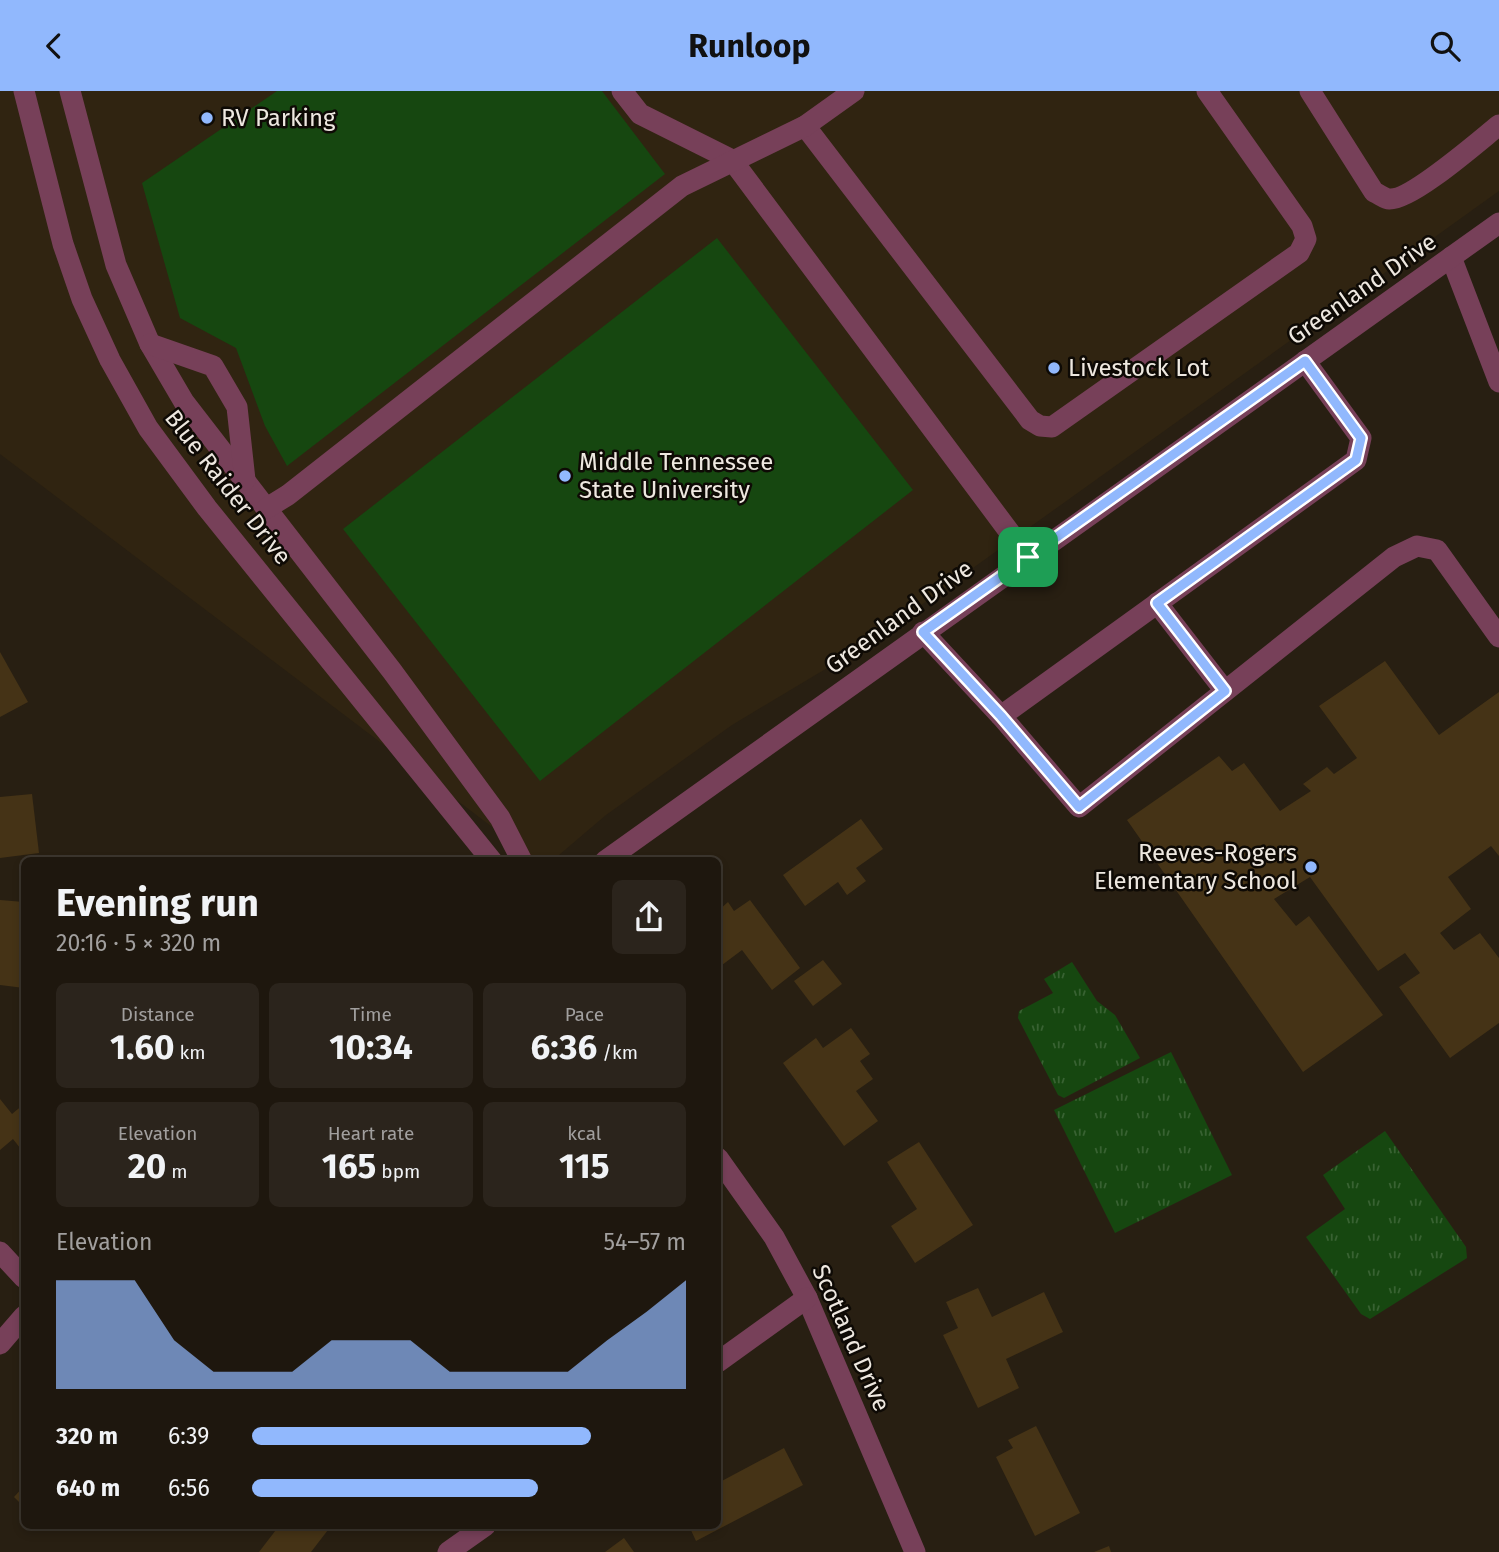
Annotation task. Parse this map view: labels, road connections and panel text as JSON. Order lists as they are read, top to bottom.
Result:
{
  "streets": {
    "street": ["Greenland Drive", "Blue Raider Drive", "Scotland Drive"]
  },
  "places": [
    "RV Parking",
    "Livestock Lot",
    "Middle Tennessee State University",
    "Reeves-Rogers Elementary School"
  ],
  "page": {
    "header": "Runloop",
    "heading": ["Evening run", "20:16 · 5 × 320 m"],
    "stats": [
      ["Distance", "1.60 km"],
      ["Time", "10:34"],
      ["Pace", "6:36 /km"],
      ["Elevation", "20 m"],
      ["Heart rate", "165 bpm"],
      ["kcal", "115"]
    ],
    "chart": ["Elevation", "54–57 m"],
    "list": [
      {
        "name": "320 m",
        "note": "6:39"
      },
      {
        "name": "640 m",
        "note": "6:56"
      }
    ]
  }
}
